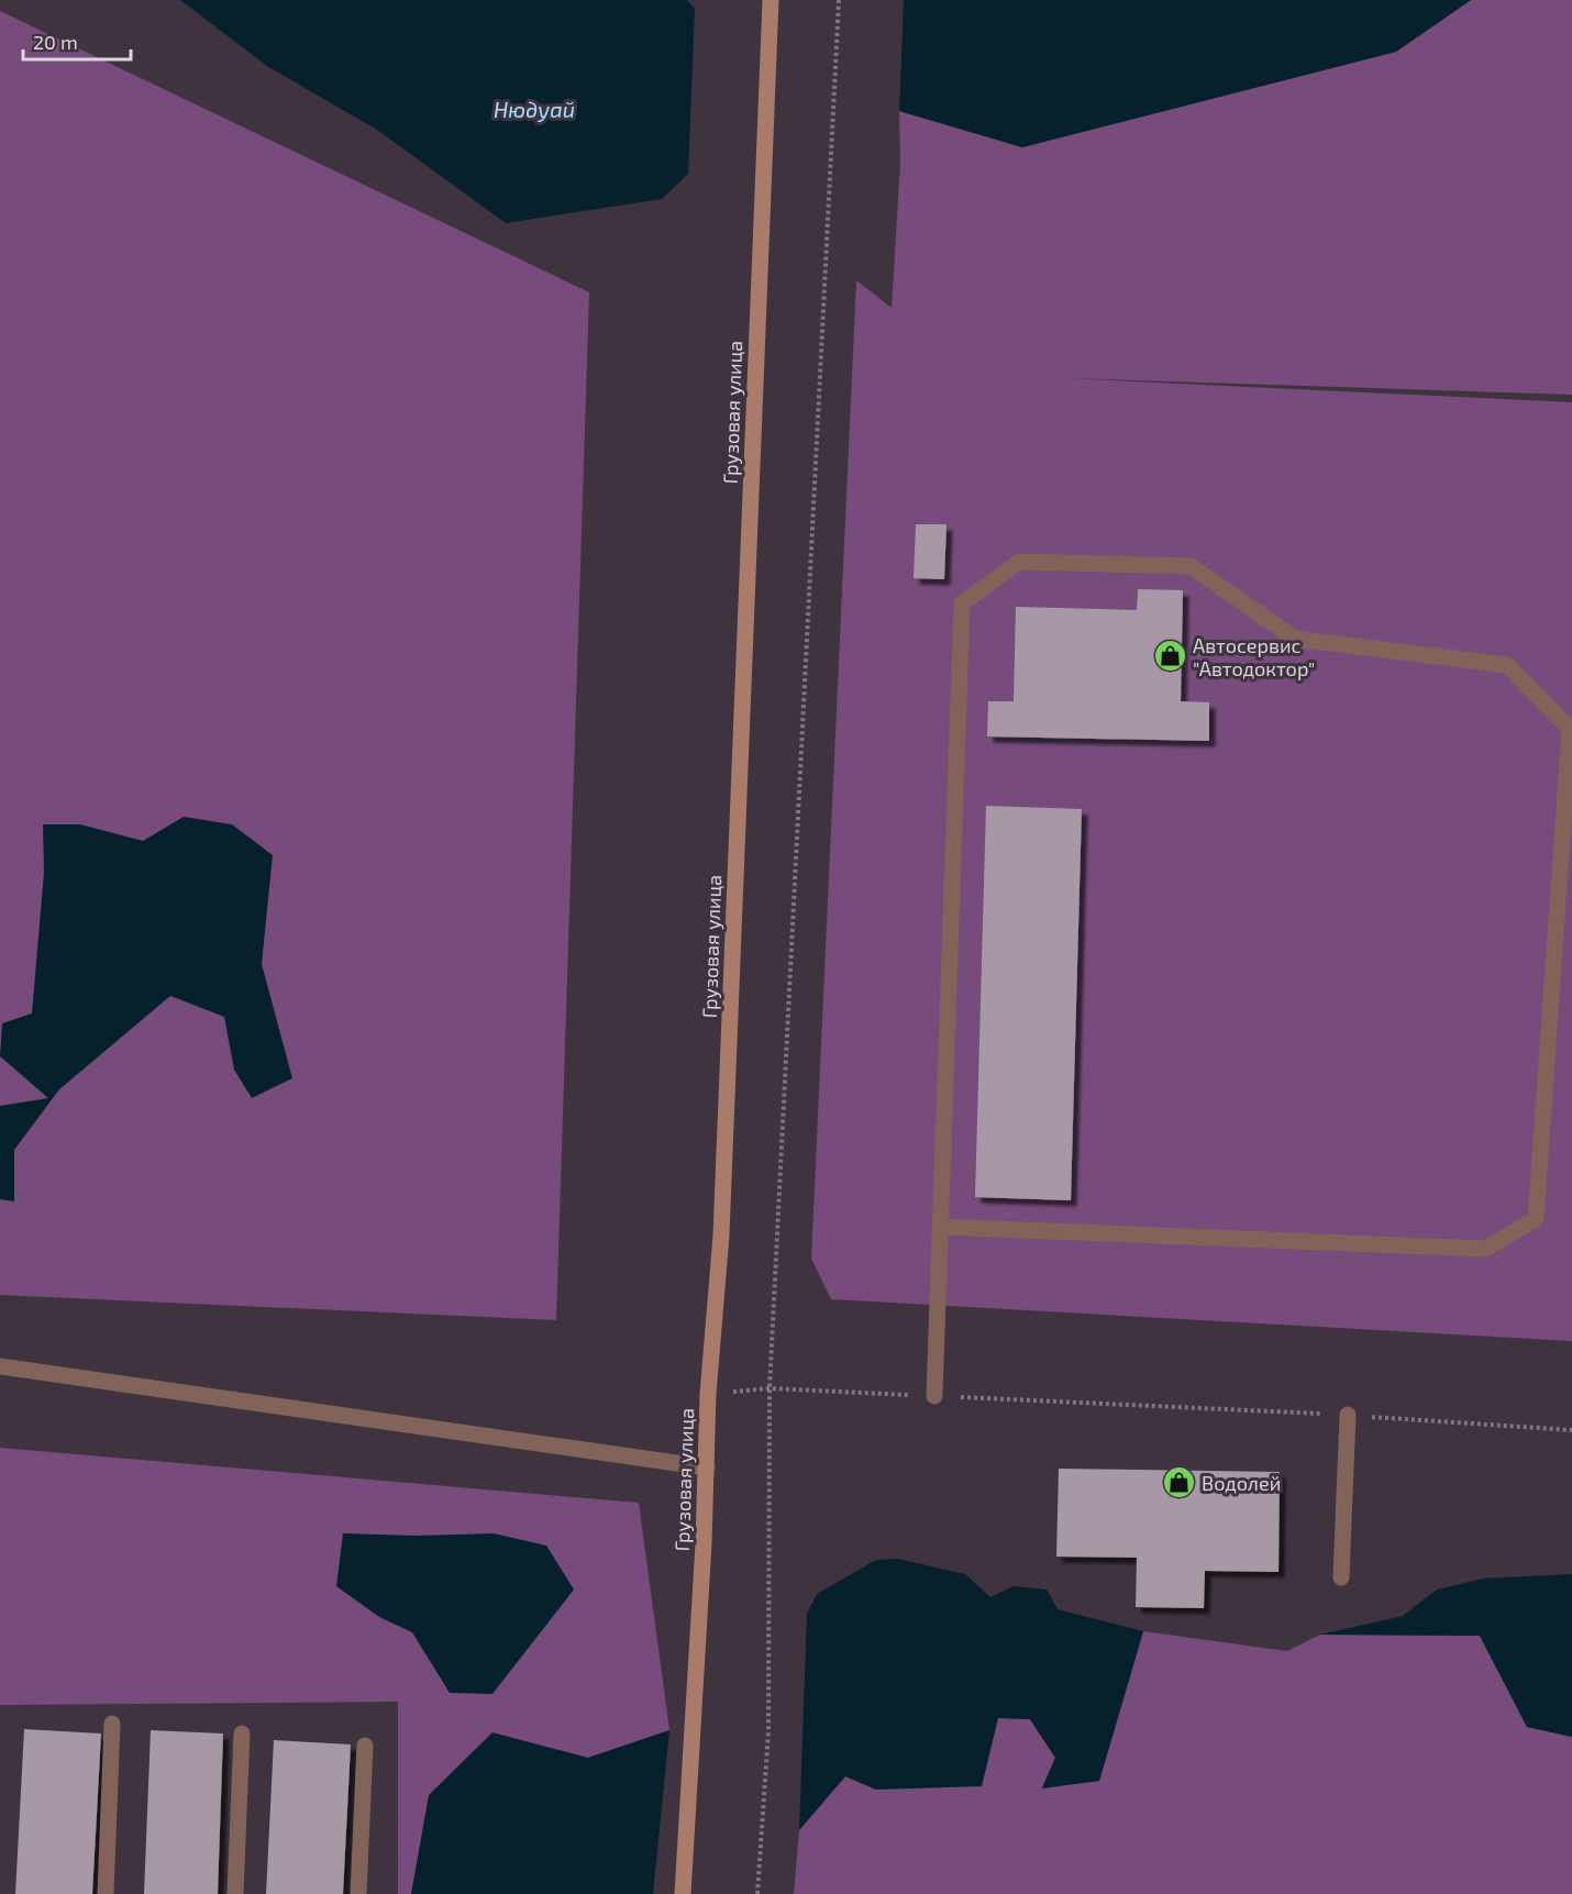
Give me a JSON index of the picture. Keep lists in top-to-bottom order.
{
  "streets": {
    "main road": ["Грузовая улица"]
  },
  "water": ["Нюдуай"],
  "places": {
    "shop": ["Автосервис \"Автодоктор\"", "Водолей"]
  },
  "scale_bar": "20 m"
}
